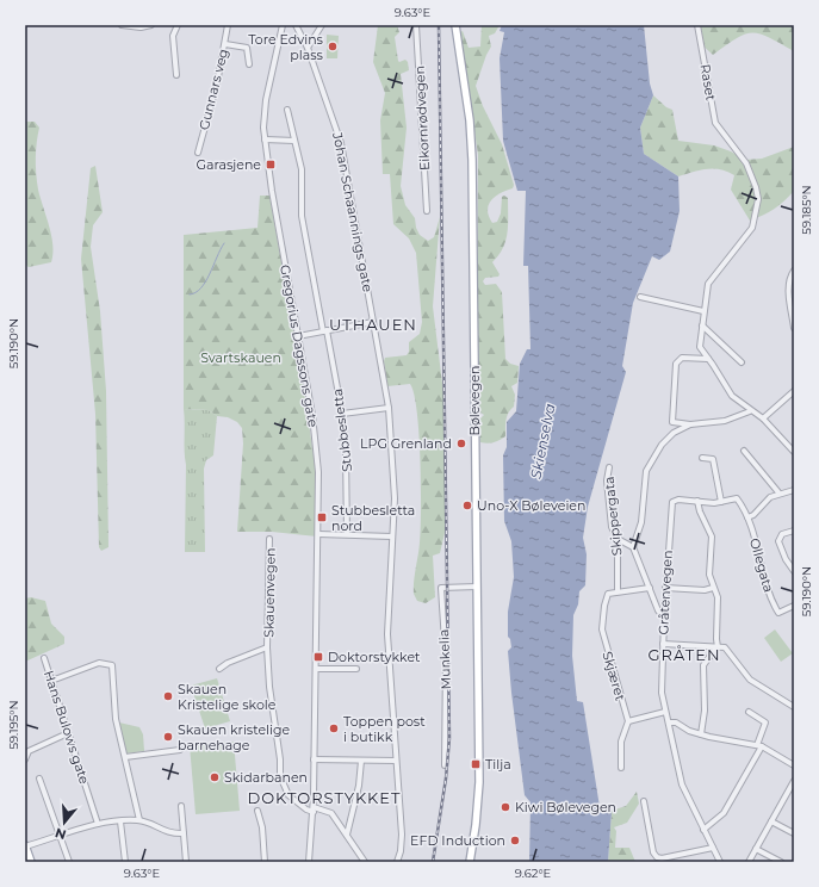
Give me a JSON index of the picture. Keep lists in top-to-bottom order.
{
  "streets": {
    "main road": ["Bølevegen"],
    "street": [
      "Raset",
      "Gunnars veg",
      "Eikornrødvegen",
      "Johan Schaannings gate",
      "Gregorius Dagssons gate",
      "Stubbesletta",
      "Skippergata",
      "Ollegata",
      "Skauenvegen",
      "Gråtenvegen",
      "Munkelia",
      "Skjæret",
      "Hans Bulows gate"
    ]
  },
  "crossings": [
    ["Gregorius Dagssons gate", "Skauenvegen"],
    ["Bølevegen", "Munkelia"],
    ["Skippergata", "Skjæret"]
  ],
  "districts": ["UTHAUEN", "GRÅTEN", "DOKTORSTYKKET"],
  "water": ["Skienselva"],
  "parks": ["Svartskauen"],
  "places": {
    "other": [
      "Tore Edvins plass",
      "LPG Grenland",
      "Uno-X Bøleveien",
      "Skauen Kristelige skole",
      "Toppen post i butikk",
      "Skauen kristelige barnehage",
      "Skidarbanen",
      "Kiwi Bølevegen",
      "EFD Induction"
    ],
    "transit": [
      "Garasjene",
      "Stubbesletta nord",
      "Doktorstykket",
      "Tilja"
    ]
  },
  "north": "bottom",
  "coordinates": [
    "9.63°E",
    "59.185°N",
    "59.190°N",
    "59.195°N",
    "9.62°E"
  ]
}
